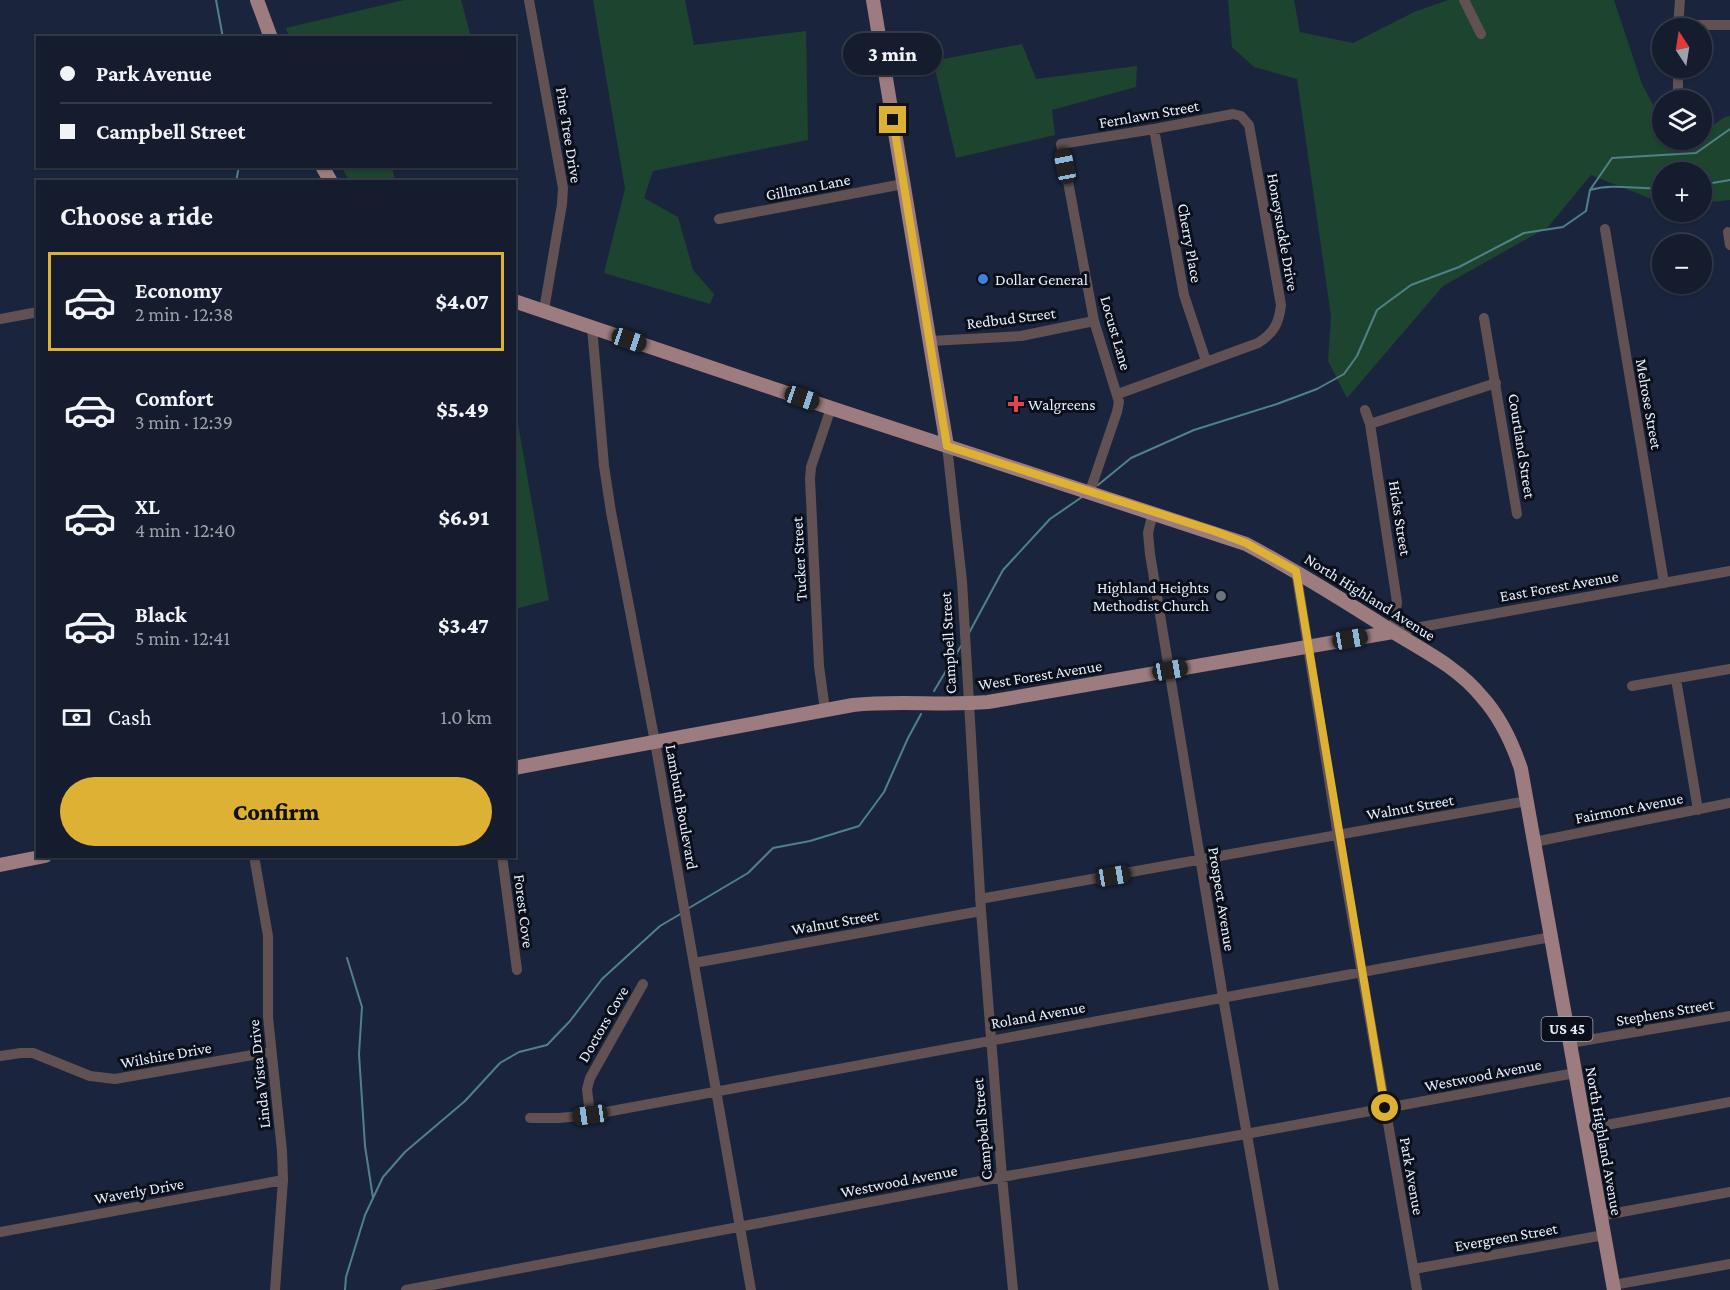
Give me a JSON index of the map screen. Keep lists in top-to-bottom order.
{
  "streets": {
    "main road": [
      "North Highland Avenue",
      "Campbell Street",
      "West Forest Avenue",
      "US 45"
    ],
    "street": [
      "Fernlawn Street",
      "Pine Tree Drive",
      "Gillman Lane",
      "Honeysuckle Drive",
      "Cherry Place",
      "Redbud Street",
      "Locust Lane",
      "Melrose Street",
      "Courtland Street",
      "Hicks Street",
      "Tucker Street",
      "East Forest Avenue",
      "Lambuth Boulevard",
      "Walnut Street",
      "Fairmont Avenue",
      "Prospect Avenue",
      "Forest Cove",
      "Stephens Street",
      "Roland Avenue",
      "Doctors Cove",
      "Wilshire Drive",
      "Linda Vista Drive",
      "Westwood Avenue",
      "Park Avenue",
      "Waverly Drive",
      "Evergreen Street"
    ]
  },
  "crossings": [
    ["Fernlawn Street", "Honeysuckle Drive"],
    ["Fernlawn Street", "Cherry Place"],
    ["Fernlawn Street", "Locust Lane"],
    ["Pine Tree Drive", "North Highland Avenue"],
    ["Gillman Lane", "Campbell Street"],
    ["Honeysuckle Drive", "Cherry Place"],
    ["Honeysuckle Drive", "Locust Lane"],
    ["Redbud Street", "Locust Lane"],
    ["Redbud Street", "Campbell Street"],
    ["Locust Lane", "North Highland Avenue"],
    ["Melrose Street", "East Forest Avenue"],
    ["Courtland Street", "Hicks Street"],
    ["Hicks Street", "East Forest Avenue"],
    ["Hicks Street", "North Highland Avenue"],
    ["Hicks Street", "West Forest Avenue"],
    ["Tucker Street", "North Highland Avenue"],
    ["Tucker Street", "West Forest Avenue"],
    ["East Forest Avenue", "North Highland Avenue"],
    ["East Forest Avenue", "West Forest Avenue"],
    ["North Highland Avenue", "Campbell Street"],
    ["North Highland Avenue", "West Forest Avenue"],
    ["North Highland Avenue", "Lambuth Boulevard"],
    ["North Highland Avenue", "Walnut Street"],
    ["North Highland Avenue", "Fairmont Avenue"],
    ["North Highland Avenue", "Prospect Avenue"],
    ["North Highland Avenue", "Stephens Street"],
    ["North Highland Avenue", "Roland Avenue"],
    ["North Highland Avenue", "Westwood Avenue"],
    ["North Highland Avenue", "Park Avenue"],
    ["North Highland Avenue", "Evergreen Street"],
    ["Campbell Street", "West Forest Avenue"],
    ["Campbell Street", "Walnut Street"],
    ["Campbell Street", "Roland Avenue"],
    ["Campbell Street", "Westwood Avenue"],
    ["West Forest Avenue", "Lambuth Boulevard"],
    ["West Forest Avenue", "Prospect Avenue"],
    ["West Forest Avenue", "Park Avenue"],
    ["Lambuth Boulevard", "Walnut Street"],
    ["Lambuth Boulevard", "Roland Avenue"],
    ["Lambuth Boulevard", "Westwood Avenue"],
    ["Walnut Street", "Prospect Avenue"],
    ["Walnut Street", "Park Avenue"],
    ["Prospect Avenue", "Roland Avenue"],
    ["Prospect Avenue", "Westwood Avenue"],
    ["Roland Avenue", "Doctors Cove"],
    ["Roland Avenue", "Park Avenue"],
    ["Wilshire Drive", "Linda Vista Drive"],
    ["Linda Vista Drive", "Waverly Drive"],
    ["Westwood Avenue", "Park Avenue"],
    ["Park Avenue", "Evergreen Street"]
  ],
  "places": {
    "other": ["Dollar General", "Highland Heights Methodist Church"],
    "health": ["Walgreens"]
  },
  "north": "top",
  "page": {
    "map_buttons": ["+", "−"],
    "bubble": "3 min",
    "banner": ["Park Avenue", "Campbell Street"],
    "heading": "Choose a ride",
    "list": [
      {
        "name": "Economy",
        "note": "2 min · 12:38",
        "value": "$4.07"
      },
      {
        "name": "Comfort",
        "note": "3 min · 12:39",
        "value": "$5.49"
      },
      {
        "name": "XL",
        "note": "4 min · 12:40",
        "value": "$6.91"
      },
      {
        "name": "Black",
        "note": "5 min · 12:41",
        "value": "$3.47"
      }
    ],
    "pay": ["Cash", "1.0 km"],
    "buttons": "Confirm"
  }
}
